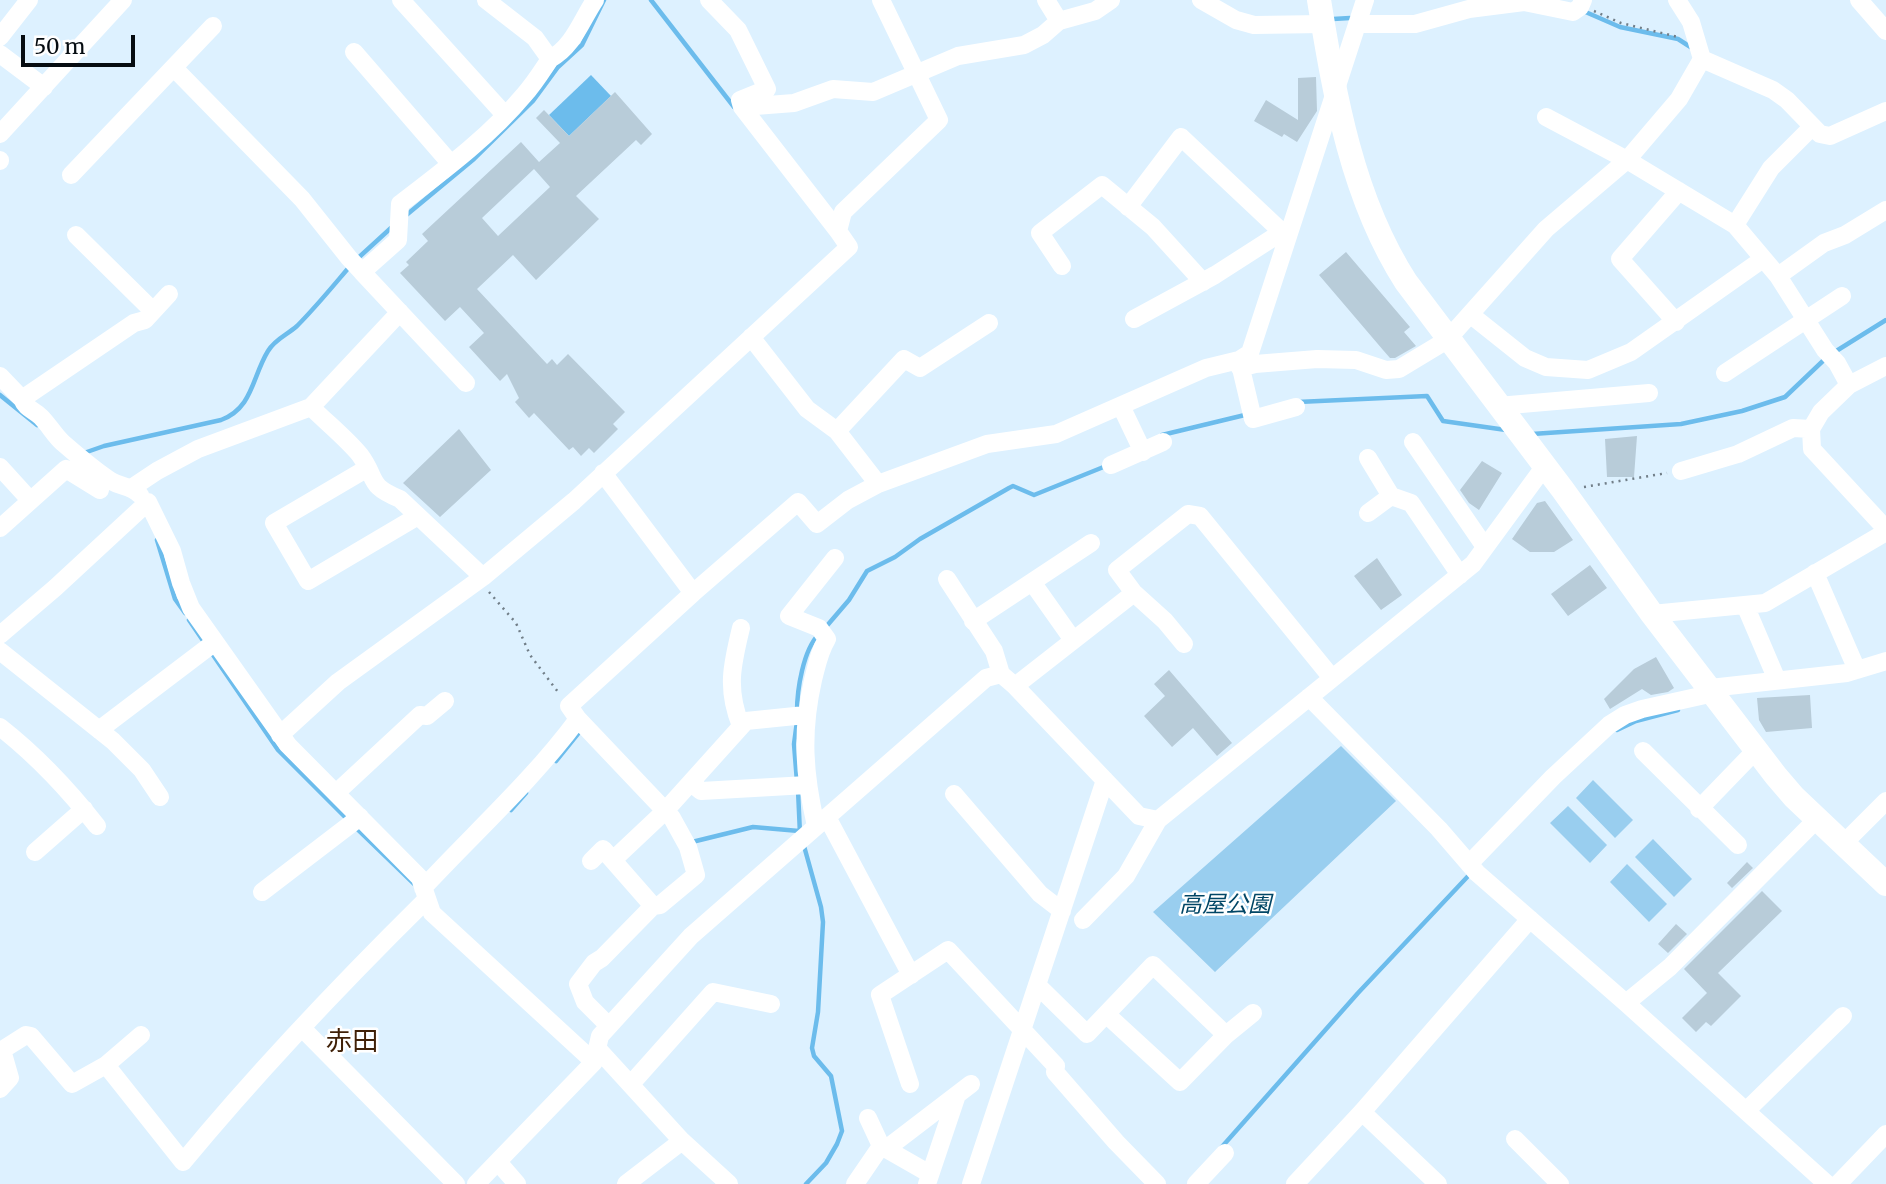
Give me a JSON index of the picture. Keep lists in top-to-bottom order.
{
  "districts": ["赤田"],
  "parks": ["高屋公園"],
  "scale_bar": "50 m"
}
